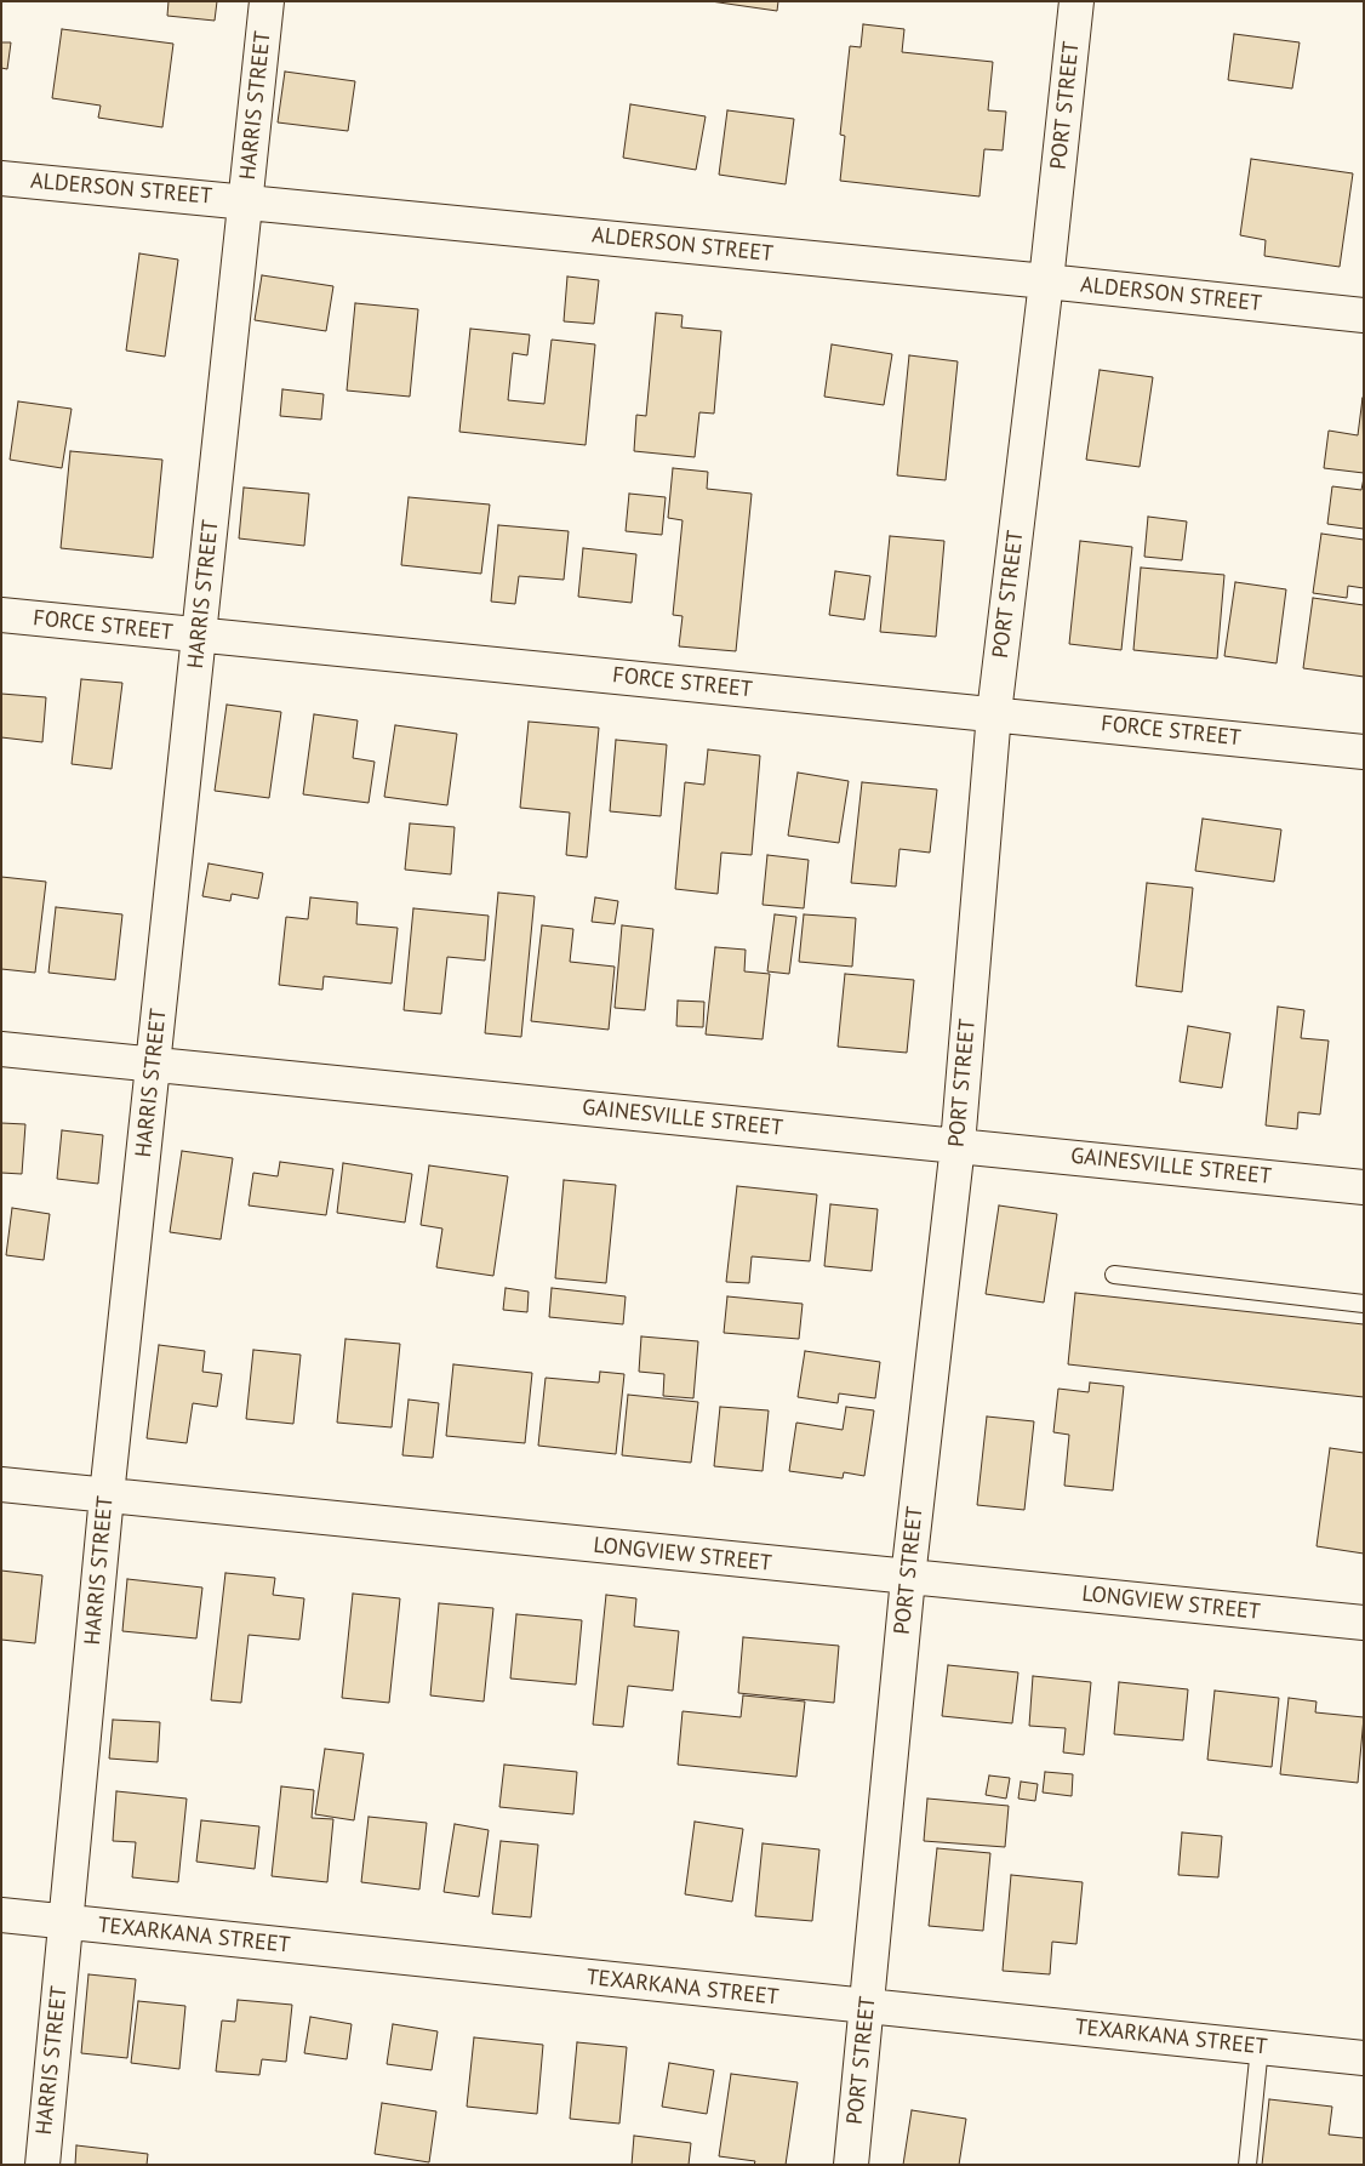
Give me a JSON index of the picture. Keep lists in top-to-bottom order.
{
  "streets": {
    "street": [
      "HARRIS STREET",
      "PORT STREET",
      "ALDERSON STREET",
      "FORCE STREET",
      "GAINESVILLE STREET",
      "LONGVIEW STREET",
      "TEXARKANA STREET"
    ]
  },
  "crossings": [
    ["HARRIS STREET", "ALDERSON STREET"],
    ["HARRIS STREET", "FORCE STREET"],
    ["HARRIS STREET", "GAINESVILLE STREET"],
    ["HARRIS STREET", "LONGVIEW STREET"],
    ["HARRIS STREET", "TEXARKANA STREET"],
    ["PORT STREET", "ALDERSON STREET"],
    ["PORT STREET", "FORCE STREET"],
    ["PORT STREET", "GAINESVILLE STREET"],
    ["PORT STREET", "LONGVIEW STREET"],
    ["PORT STREET", "TEXARKANA STREET"]
  ]
}
